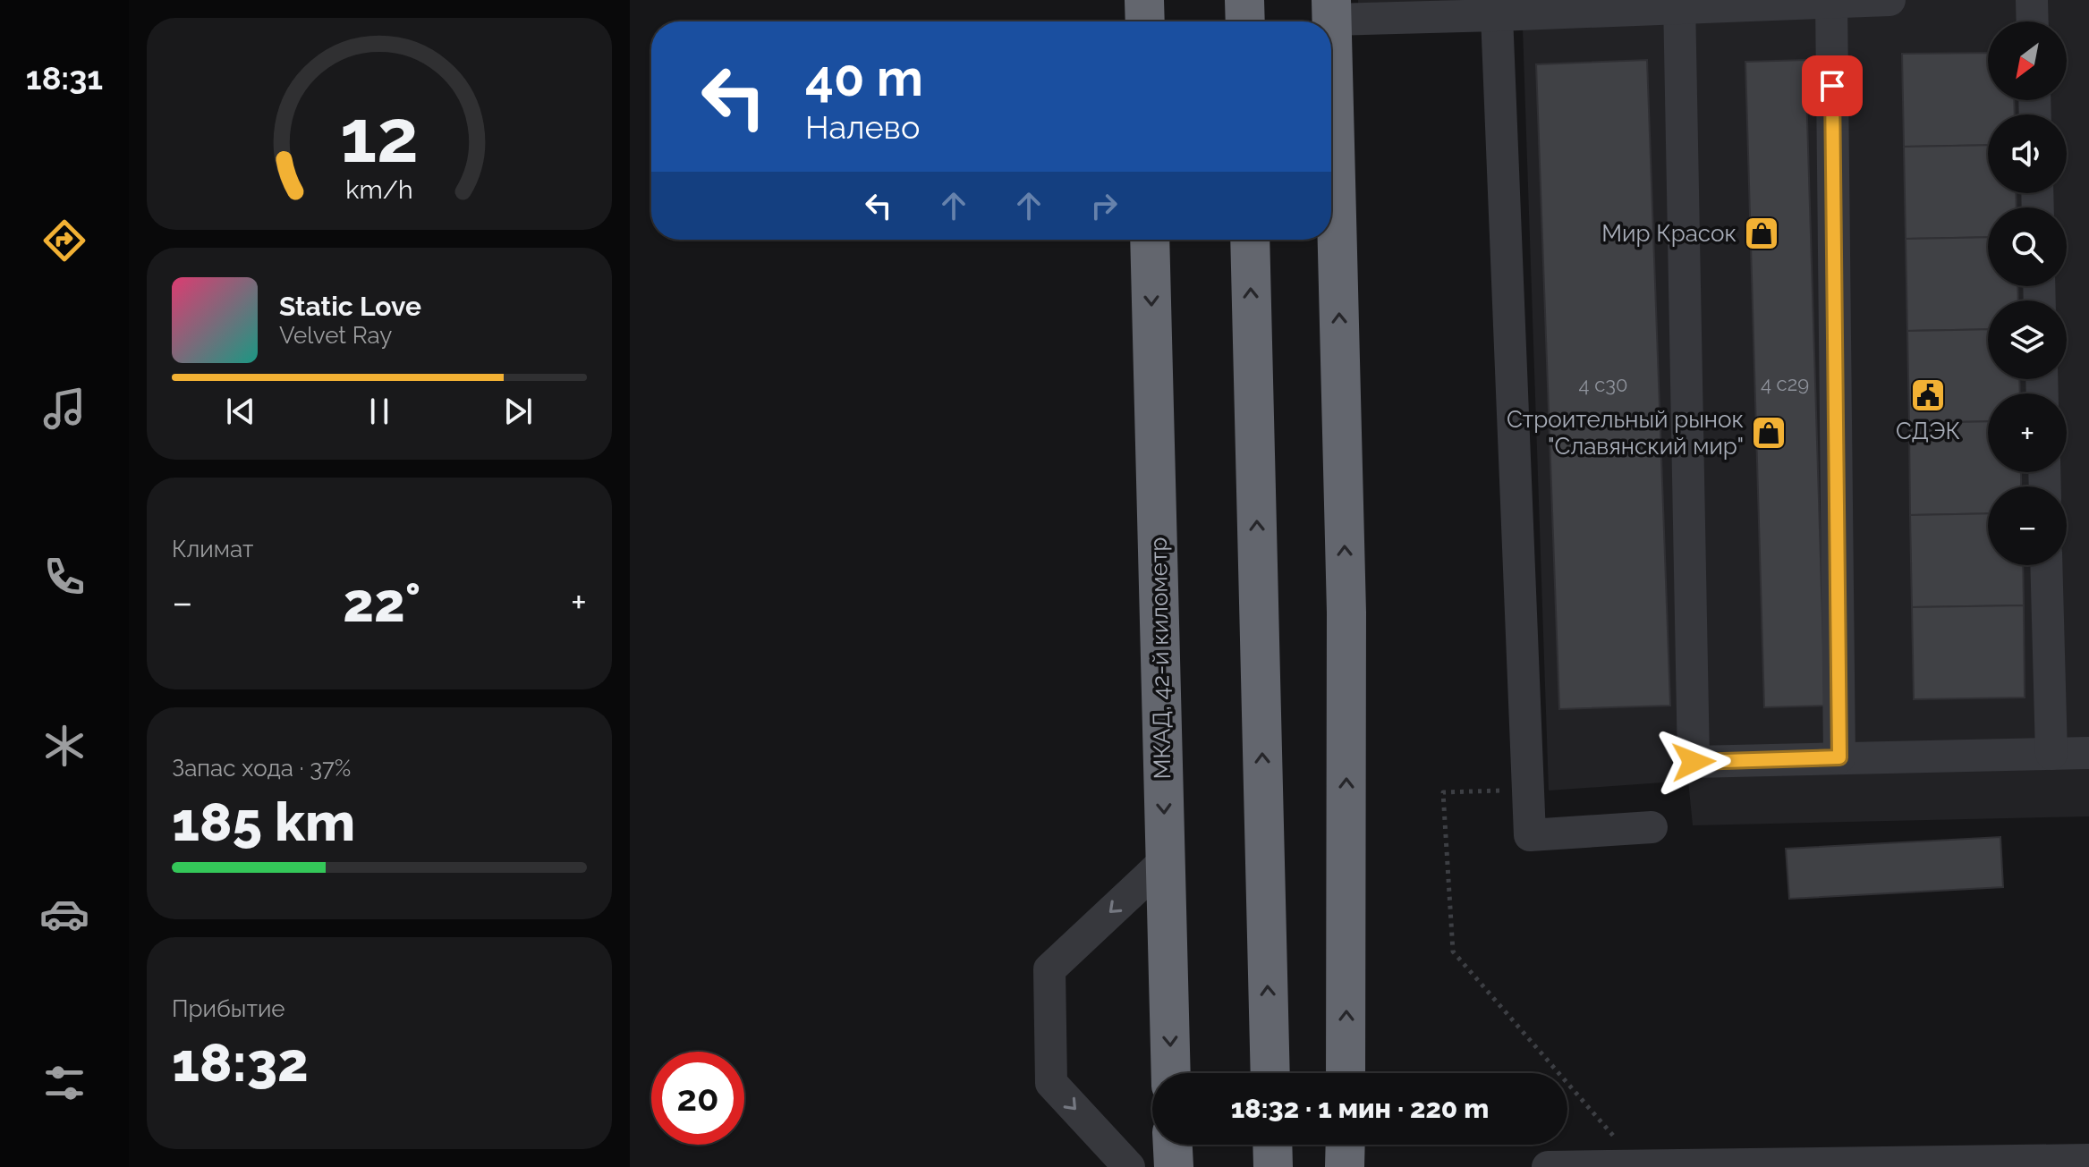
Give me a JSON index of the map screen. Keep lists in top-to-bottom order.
{
  "streets": {
    "highway": ["МКАД, 42-й километр"]
  },
  "places": {
    "shop": ["Мир Красок", "Строительный рынок \"Славянский мир\""],
    "public building": ["СДЭК"]
  },
  "house_numbers": ["4 с29", "4 с30"],
  "north": "bottom left",
  "page": {
    "tabs": "18:31",
    "map_buttons": ["+", "−"],
    "turn": ["40 m", "Налево"],
    "song": ["Static Love", "Velvet Ray"],
    "tile": [
      "Климат",
      ["Запас хода · 37%", "185 km"],
      ["Прибытие", "18:32"]
    ],
    "heat": ["−", "22°", "+"],
    "limit": "20",
    "trip": "18:32 · 1 мин · 220 m",
    "gauge": ["12", "km/h"]
  }
}
